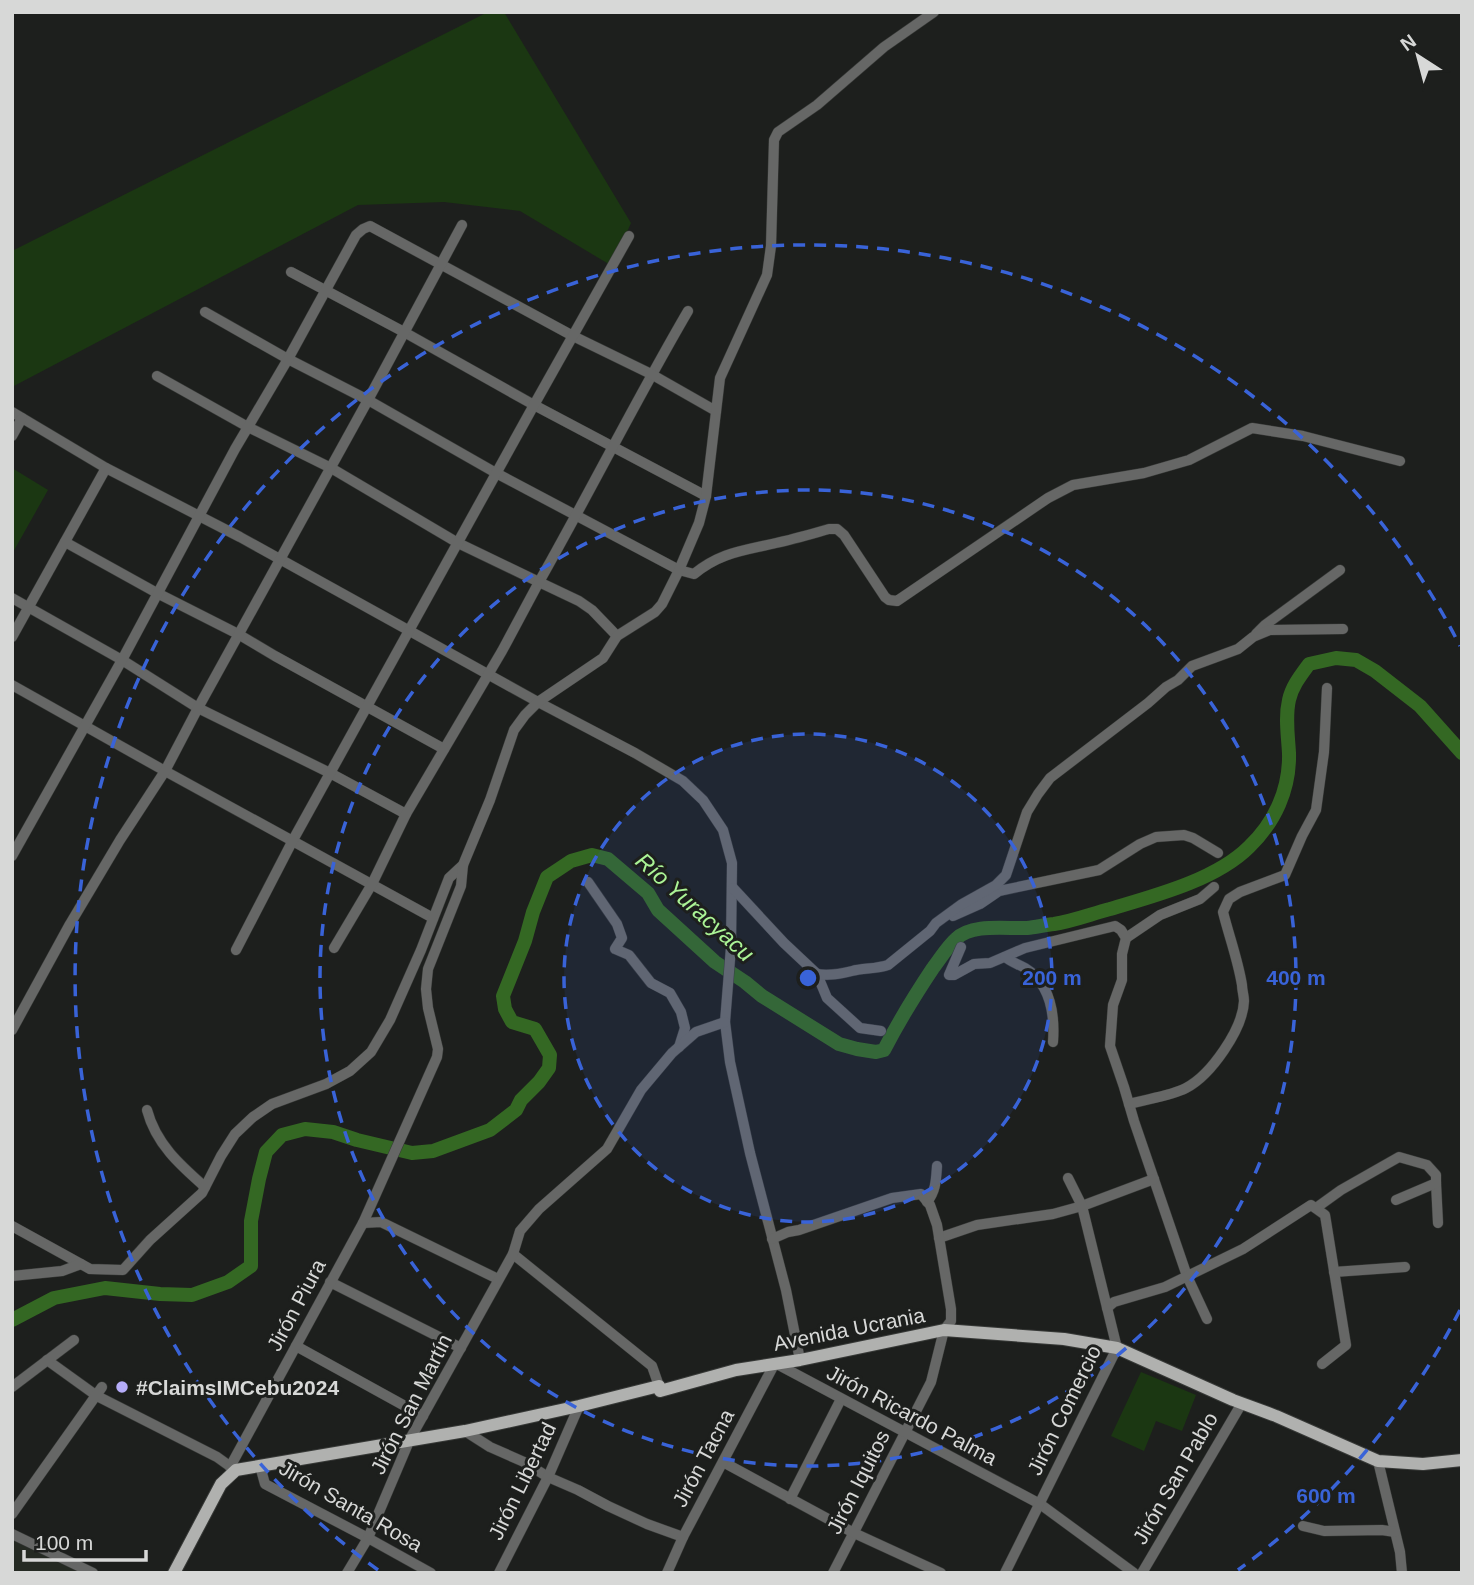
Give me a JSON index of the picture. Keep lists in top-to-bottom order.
{
  "streets": {
    "main road": ["Jirón Piura", "Avenida Ucrania"],
    "street": [
      "Jirón San Martín",
      "Jirón Comercio",
      "Jirón Ricardo Palma",
      "Jirón Tacna",
      "Jirón San Pablo",
      "Jirón Libertad",
      "Jirón Iquitos",
      "Jirón Santa Rosa"
    ]
  },
  "crossings": [
    ["Jirón Piura", "Avenida Ucrania"],
    ["Avenida Ucrania", "Jirón San Martín"],
    ["Avenida Ucrania", "Jirón Comercio"],
    ["Avenida Ucrania", "Jirón Ricardo Palma"],
    ["Avenida Ucrania", "Jirón Tacna"],
    ["Avenida Ucrania", "Jirón San Pablo"],
    ["Avenida Ucrania", "Jirón Libertad"],
    ["Avenida Ucrania", "Jirón Iquitos"],
    ["Avenida Ucrania", "Jirón Santa Rosa"],
    ["Jirón San Martín", "Jirón Santa Rosa"],
    ["Jirón Comercio", "Jirón Ricardo Palma"],
    ["Jirón Ricardo Palma", "Jirón Tacna"],
    ["Jirón Ricardo Palma", "Jirón Iquitos"]
  ],
  "water": ["Río Yuracyacu"],
  "places": ["#ClaimsIMCebu2024"],
  "scale_bar": "100 m",
  "north": "top left",
  "rings": ["200 m", "400 m", "600 m"]
}
